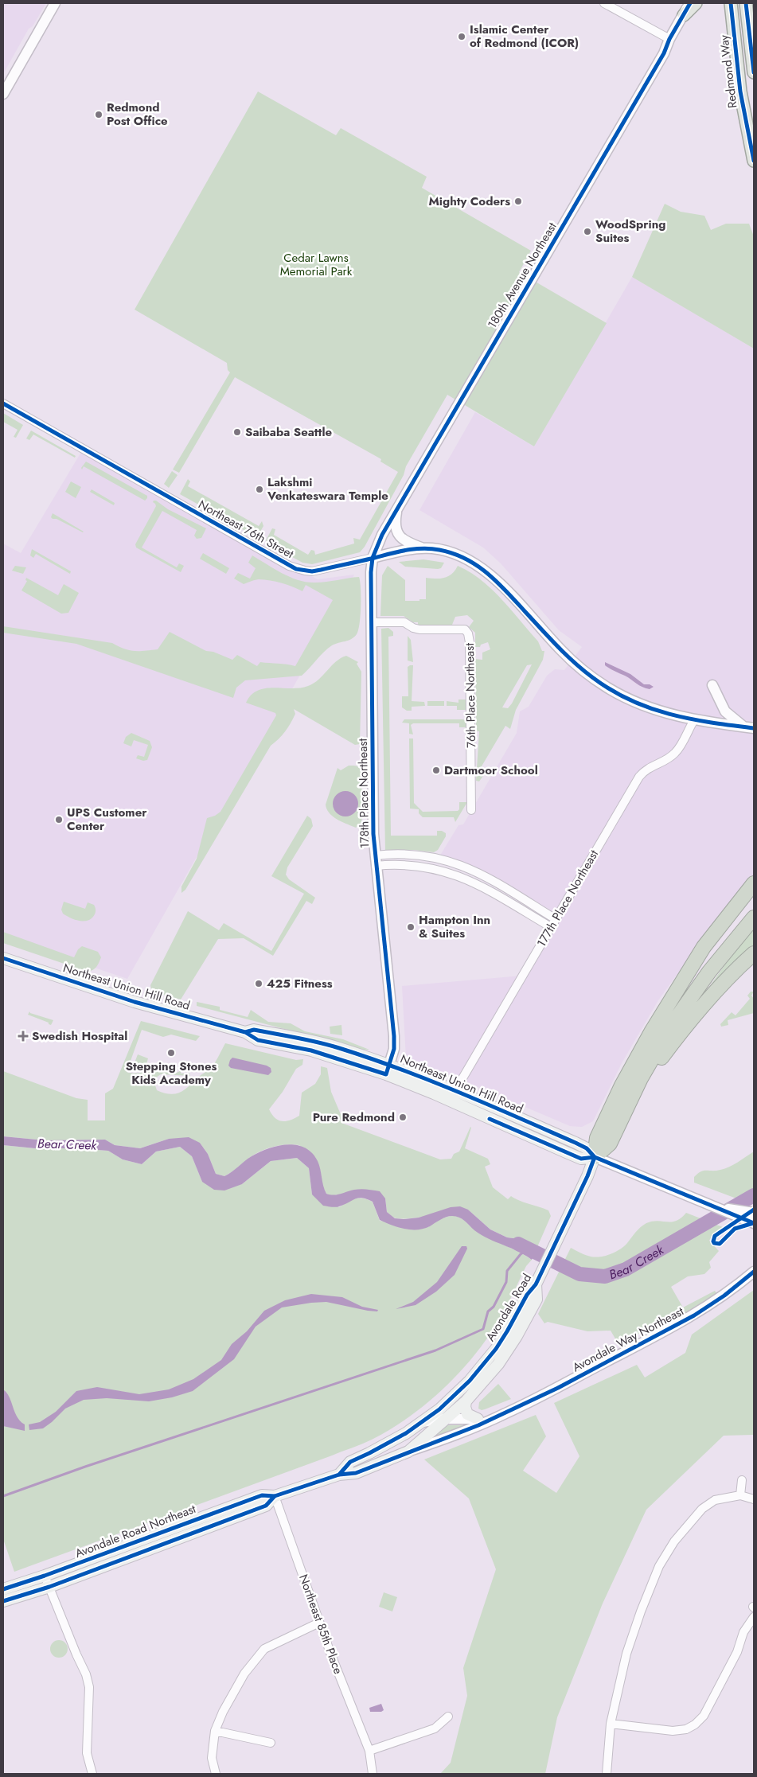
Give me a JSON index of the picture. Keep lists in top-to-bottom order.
{
  "streets": {
    "main road": [
      "Redmond Way",
      "Northeast Union Hill Road",
      "Avondale Road",
      "Avondale Road Northeast"
    ],
    "street": [
      "180th Avenue Northeast",
      "Northeast 76th Street",
      "76th Place Northeast",
      "178th Place Northeast",
      "177th Place Northeast",
      "Avondale Way Northeast",
      "Northeast 85th Place"
    ]
  },
  "crossings": [
    ["180th Avenue Northeast", "Northeast 76th Street"],
    ["180th Avenue Northeast", "178th Place Northeast"],
    ["Northeast 76th Street", "178th Place Northeast"],
    ["Northeast 76th Street", "177th Place Northeast"],
    ["76th Place Northeast", "178th Place Northeast"],
    ["178th Place Northeast", "Northeast Union Hill Road"],
    ["177th Place Northeast", "Northeast Union Hill Road"],
    ["Northeast Union Hill Road", "Avondale Road"],
    ["Avondale Road", "Avondale Way Northeast"],
    ["Avondale Road", "Avondale Road Northeast"],
    ["Avondale Way Northeast", "Avondale Road Northeast"],
    ["Avondale Road Northeast", "Northeast 85th Place"]
  ],
  "water": ["Bear Creek"],
  "parks": ["Cedar Lawns Memorial Park"],
  "places": {
    "other": [
      "Islamic Center of Redmond (ICOR)",
      "Redmond Post Office",
      "Mighty Coders",
      "WoodSpring Suites",
      "Saibaba Seattle",
      "Lakshmi Venkateswara Temple",
      "Dartmoor School",
      "UPS Customer Center",
      "Hampton Inn & Suites",
      "425 Fitness",
      "Stepping Stones Kids Academy",
      "Pure Redmond"
    ],
    "health": ["Swedish Hospital"]
  }
}
